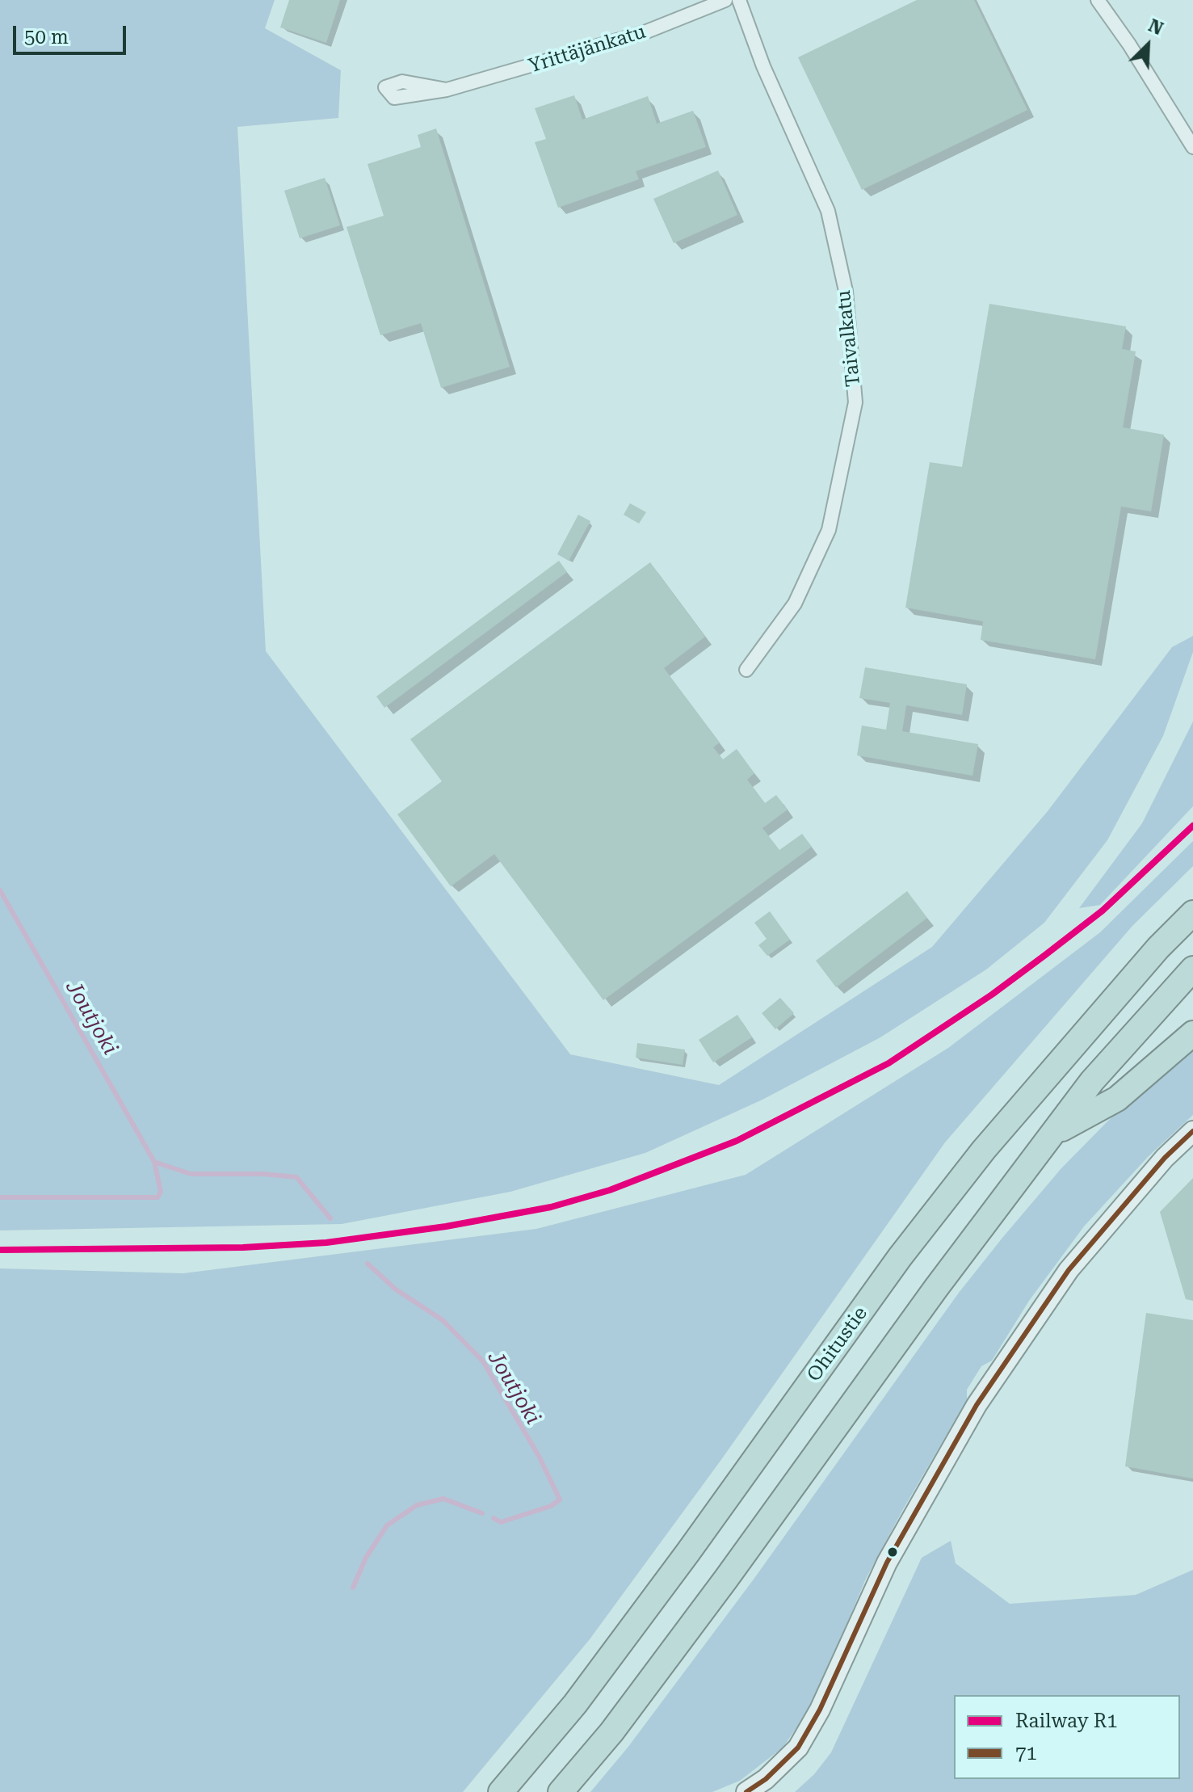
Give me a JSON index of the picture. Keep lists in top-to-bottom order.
{
  "streets": {
    "highway": ["Ohitustie"],
    "street": ["Yrittäjänkatu", "Taivalkatu"]
  },
  "water": ["Joutjoki"],
  "lines": ["rail line R1", "transit line 71"],
  "legend": ["Railway R1", "71"],
  "scale_bar": "50 m",
  "north": "top right"
}
